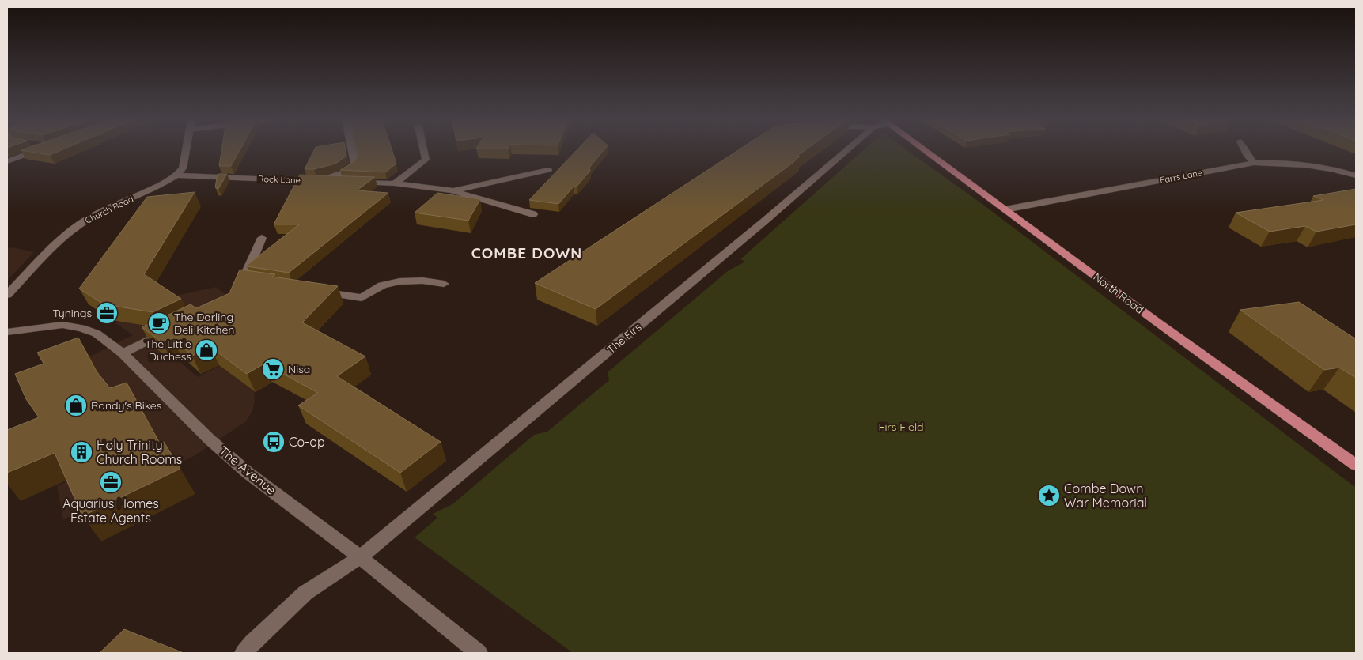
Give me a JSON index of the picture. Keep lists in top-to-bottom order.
{
  "streets": {
    "main road": ["North Road"],
    "street": [
      "Farrs Lane",
      "Rock Lane",
      "Church Road",
      "The Firs",
      "The Avenue"
    ]
  },
  "crossings": [
    ["Farrs Lane", "North Road"],
    ["Rock Lane", "Church Road"],
    ["The Firs", "The Avenue"]
  ],
  "districts": ["COMBE DOWN"],
  "parks": ["Firs Field"],
  "places": {
    "office": ["Tynings", "Aquarius Homes Estate Agents"],
    "cafe": ["The Darling Deli Kitchen"],
    "shop": ["The Little Duchess", "Randy's Bikes"],
    "supermarket": ["Nisa"],
    "bus stop": ["Co-op"],
    "building": ["Holy Trinity Church Rooms"],
    "place": ["Combe Down War Memorial"]
  }
}
